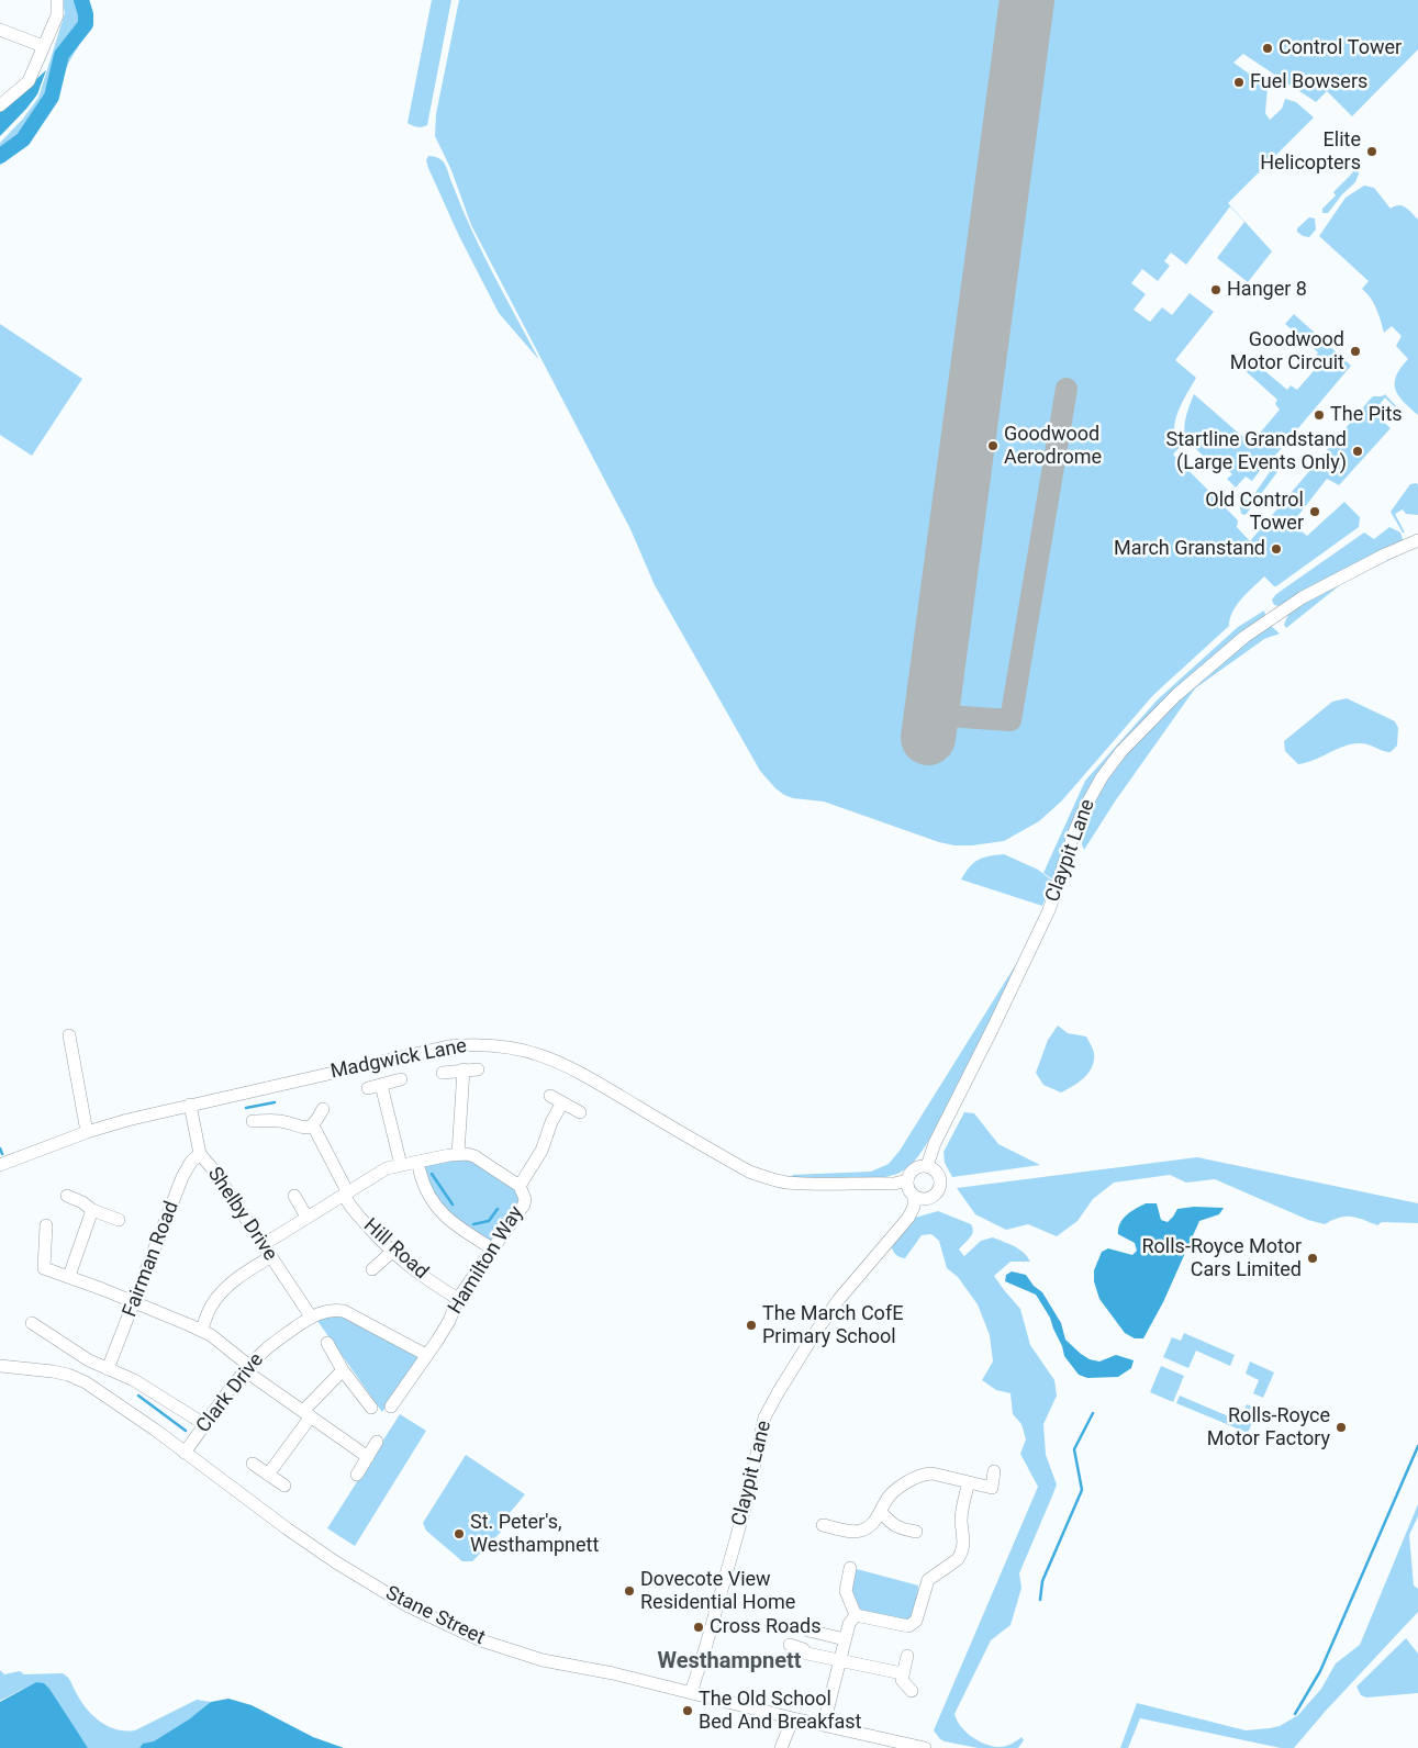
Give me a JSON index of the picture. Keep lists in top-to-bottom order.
{
  "streets": {
    "street": [
      "Claypit Lane",
      "Madgwick Lane",
      "Shelby Drive",
      "Hill Road",
      "Fairman Road",
      "Hamilton Way",
      "Clark Drive",
      "Stane Street"
    ]
  },
  "crossings": [
    ["Claypit Lane", "Madgwick Lane"],
    ["Claypit Lane", "Stane Street"],
    ["Madgwick Lane", "Shelby Drive"],
    ["Shelby Drive", "Fairman Road"],
    ["Shelby Drive", "Hamilton Way"],
    ["Shelby Drive", "Clark Drive"],
    ["Hill Road", "Hamilton Way"],
    ["Hamilton Way", "Clark Drive"],
    ["Clark Drive", "Stane Street"]
  ],
  "districts": ["Westhampnett"],
  "places": [
    "Control Tower",
    "Fuel Bowsers",
    "Elite Helicopters",
    "Hanger 8",
    "Goodwood Motor Circuit",
    "The Pits",
    "Goodwood Aerodrome",
    "Startline Grandstand (Large Events Only)",
    "Old Control Tower",
    "March Granstand",
    "Rolls-Royce Motor Cars Limited",
    "The March CofE Primary School",
    "Rolls-Royce Motor Factory",
    "St. Peter's, Westhampnett",
    "Dovecote View Residential Home",
    "Cross Roads",
    "The Old School Bed And Breakfast"
  ]
}
